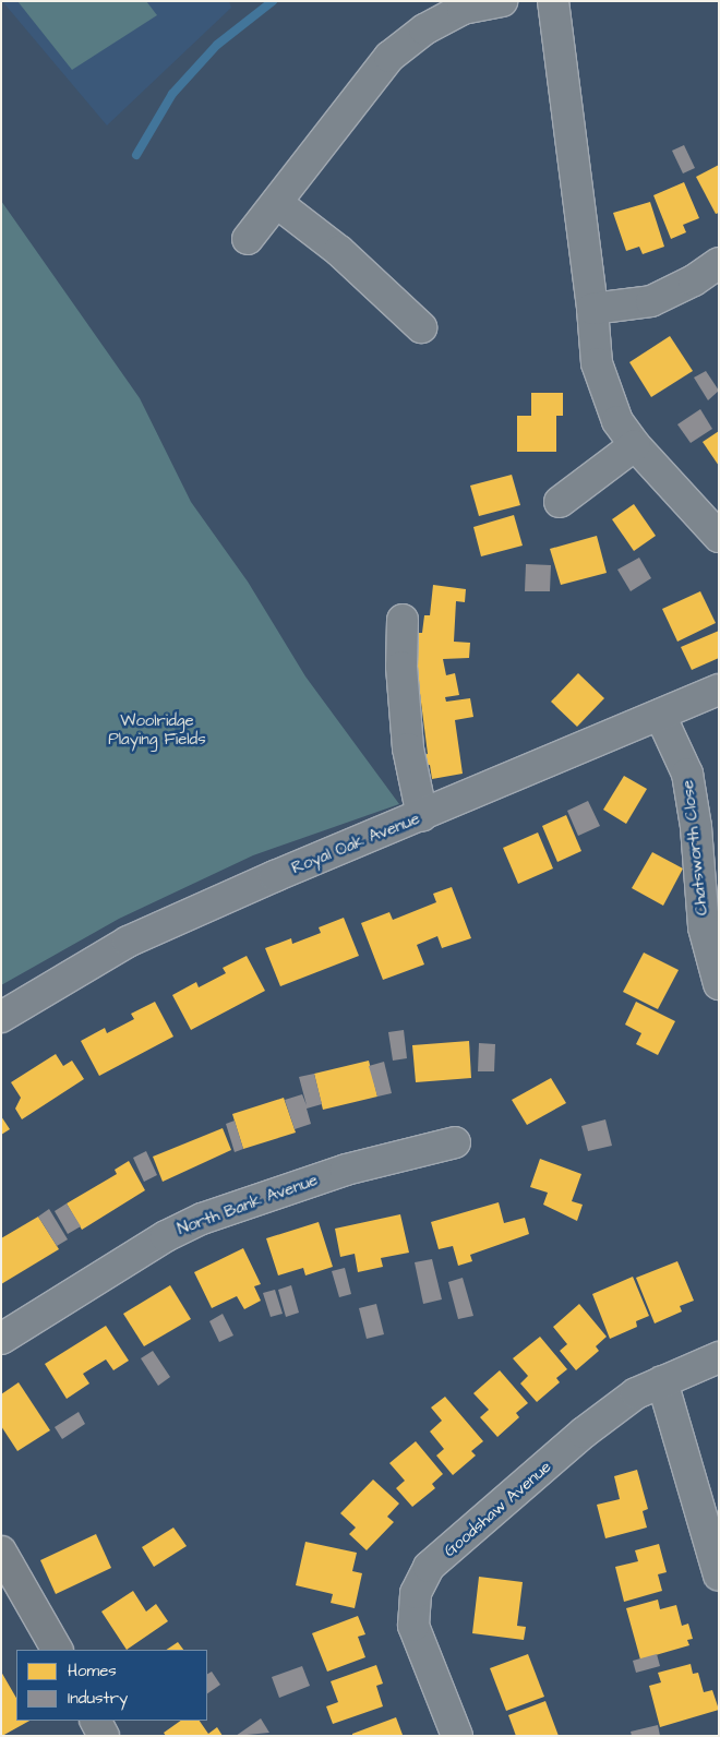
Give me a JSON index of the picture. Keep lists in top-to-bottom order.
{
  "streets": {
    "street": [
      "Royal Oak Avenue",
      "Chatsworth Close",
      "North Bank Avenue",
      "Goodshaw Avenue"
    ]
  },
  "crossings": [
    ["Royal Oak Avenue", "Chatsworth Close"]
  ],
  "parks": ["Woolridge Playing Fields"],
  "legend": ["Homes", "Industry"]
}
